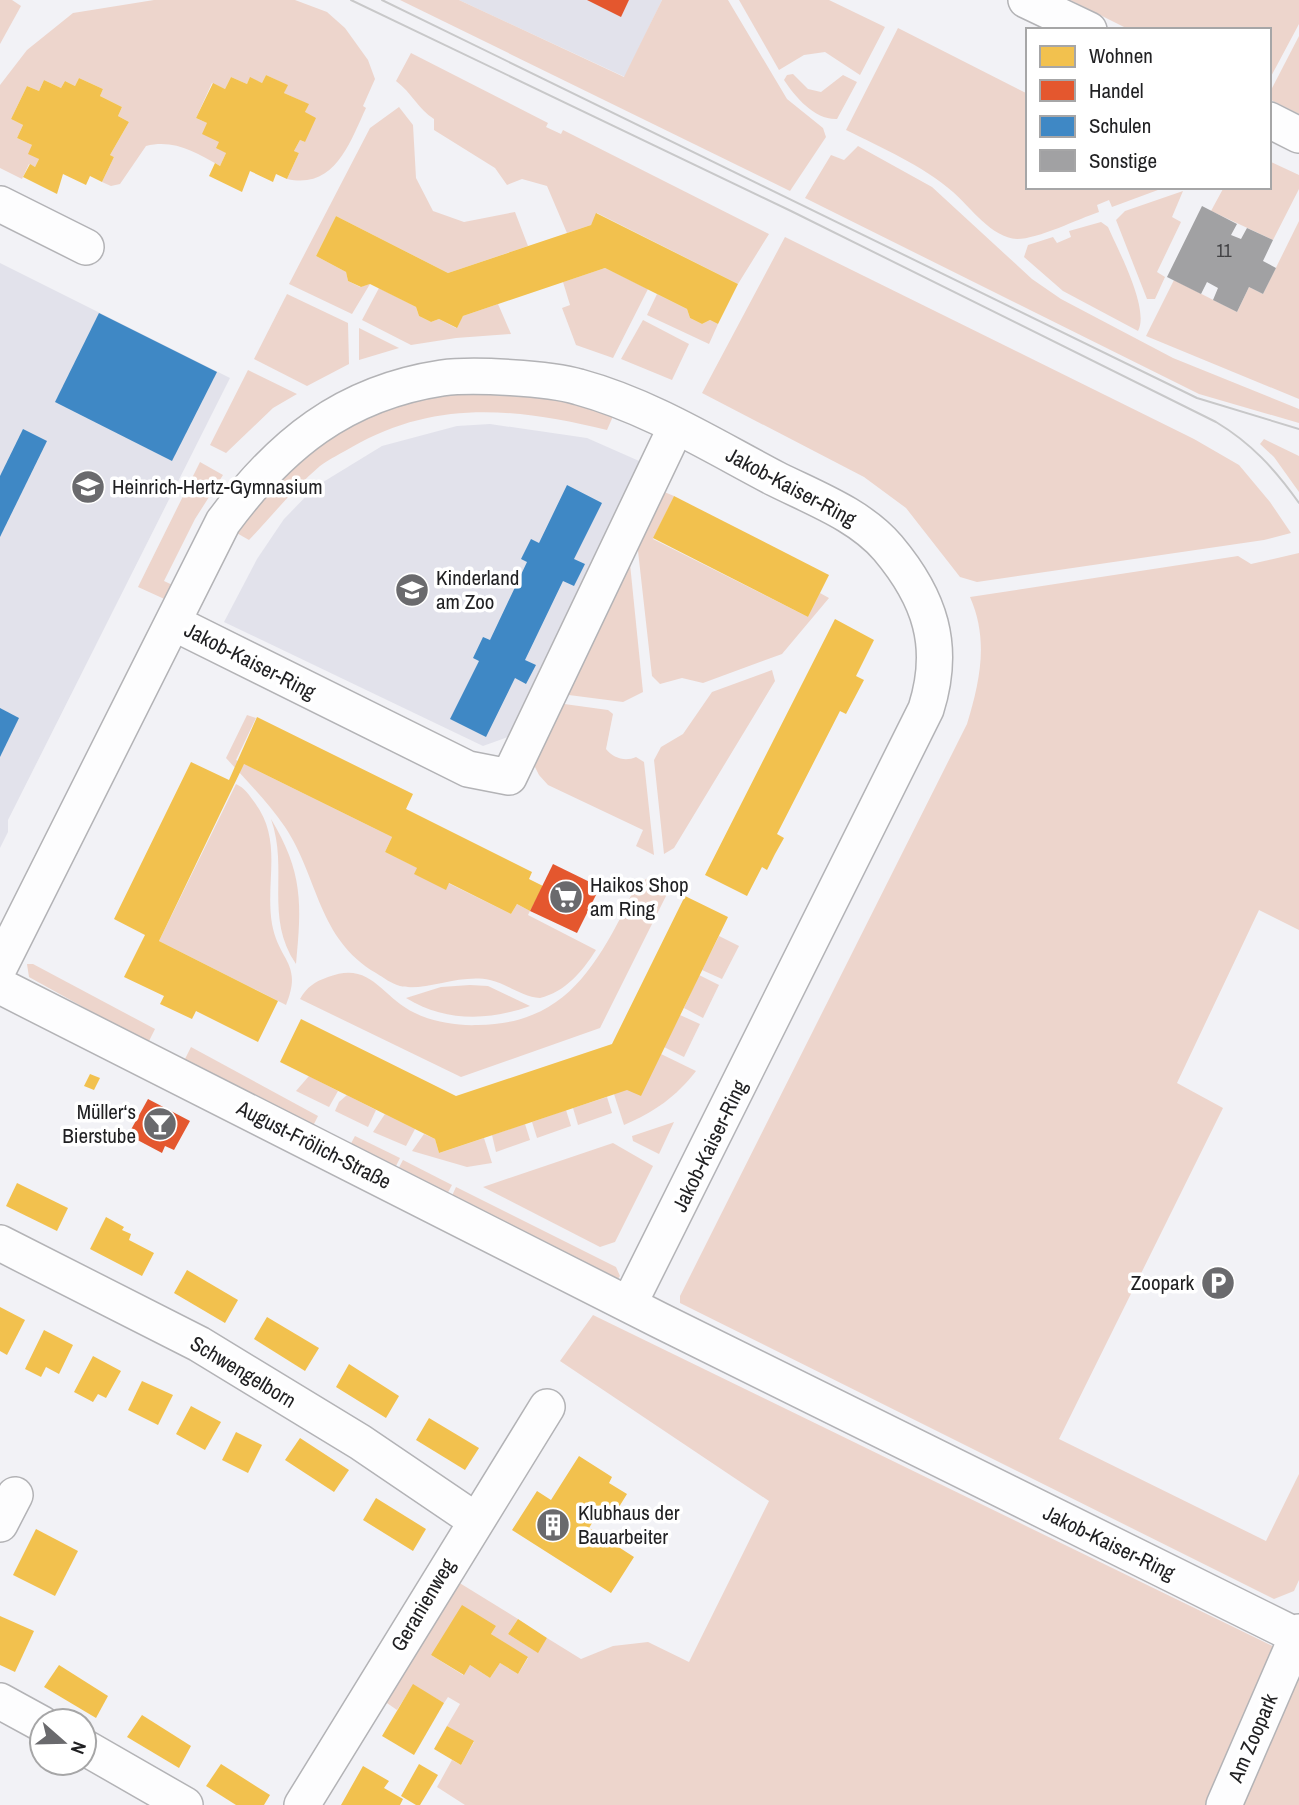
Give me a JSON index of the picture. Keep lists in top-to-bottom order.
{
  "streets": {
    "street": [
      "Jakob-Kaiser-Ring",
      "August-Frölich-Straße",
      "Schwengelborn",
      "Geranienweg",
      "Am Zoopark"
    ]
  },
  "crossings": [
    ["Jakob-Kaiser-Ring", "August-Frölich-Straße"],
    ["Jakob-Kaiser-Ring", "Am Zoopark"],
    ["Schwengelborn", "Geranienweg"]
  ],
  "places": {
    "school or university": ["Heinrich-Hertz-Gymnasium", "Kinderland am Zoo"],
    "supermarket": ["Haikos Shop am Ring"],
    "bar": ["Müller‘s Bierstube"],
    "parking": ["Zoopark"],
    "building": ["Klubhaus der Bauarbeiter"]
  },
  "house_numbers": ["11"],
  "legend": [
    "Wohnen",
    "Handel",
    "Schulen",
    "Sonstige"
  ],
  "north": "right"
}
